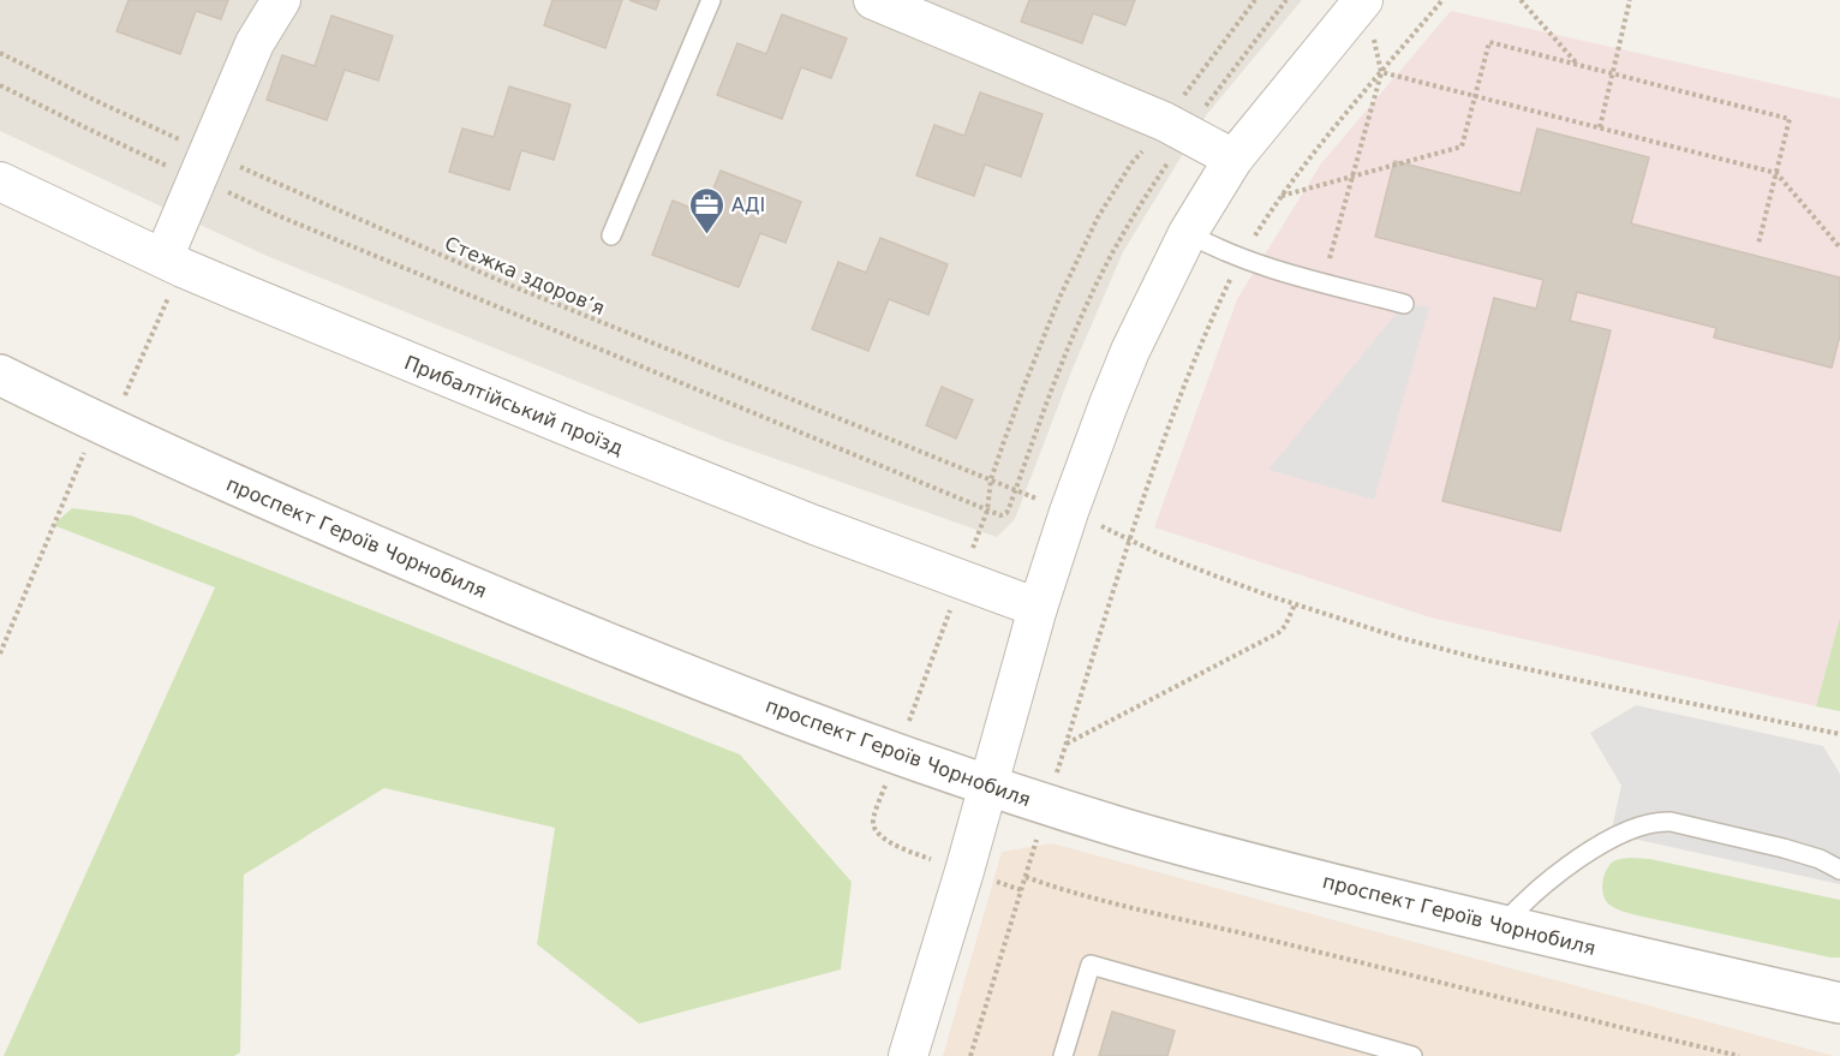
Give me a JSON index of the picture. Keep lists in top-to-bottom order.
{
  "streets": {
    "street": ["Прибалтійський проїзд", "проспект Героїв Чорнобиля"],
    "path": ["Стежка здоров’я"]
  },
  "places": {
    "office": ["АДІ"]
  }
}
